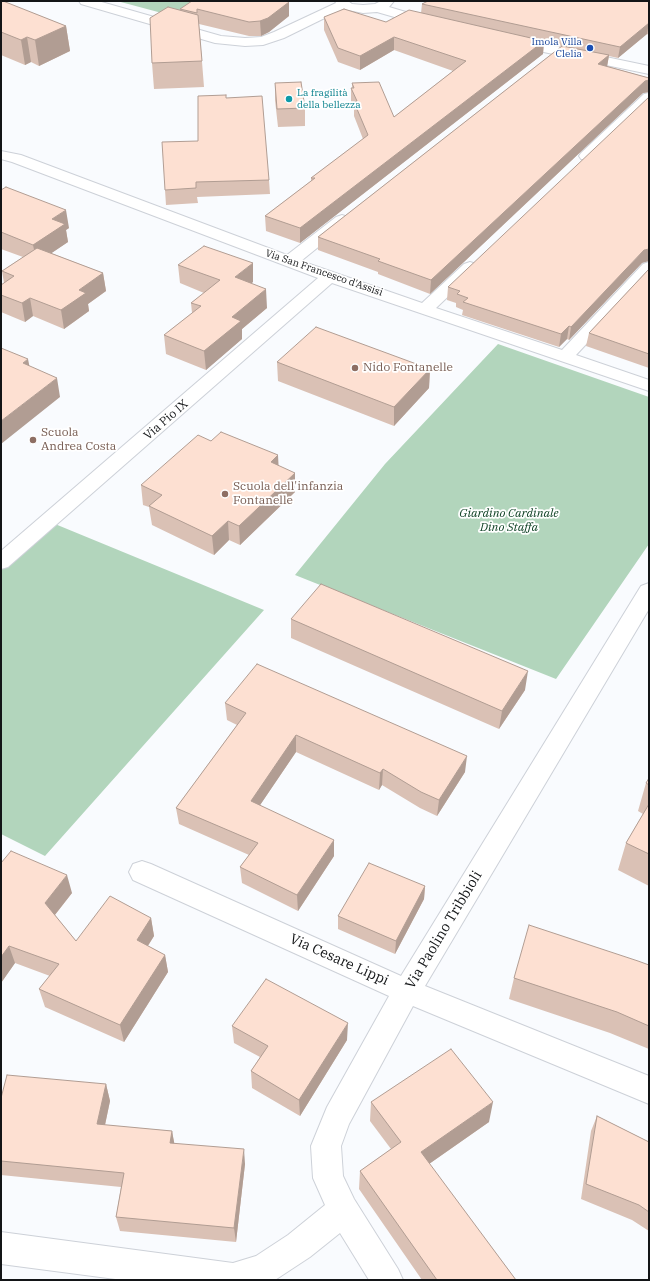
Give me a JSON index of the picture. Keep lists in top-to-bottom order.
{
  "streets": {
    "street": [
      "Via San Francesco d'Assisi",
      "Via Pio IX",
      "Via Paolino Tribbioli",
      "Via Cesare Lippi"
    ]
  },
  "crossings": [
    ["Via San Francesco d'Assisi", "Via Pio IX"],
    ["Via Paolino Tribbioli", "Via Cesare Lippi"]
  ],
  "parks": ["Giardino Cardinale Dino Staffa"],
  "places": [
    "Imola Villa Clelia",
    "La fragilità della bellezza",
    "Nido Fontanelle",
    "Scuola Andrea Costa",
    "Scuola dell'infanzia Fontanelle"
  ]
}
